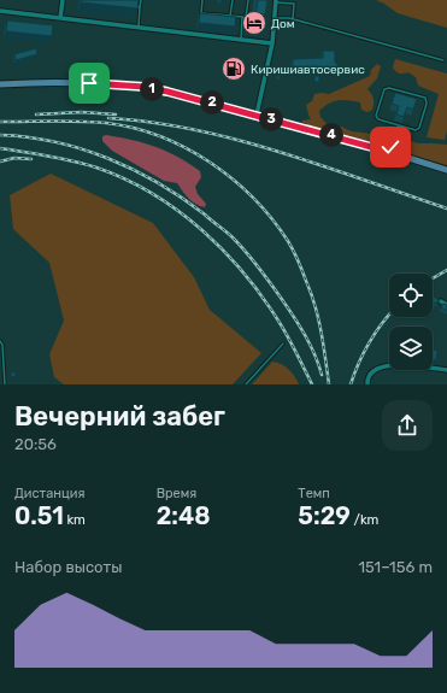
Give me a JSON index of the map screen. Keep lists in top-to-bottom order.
{
  "places": {
    "hotel": ["Дом"],
    "fuel station": ["Киришиавтосервис"]
  },
  "page": {
    "pins": [
      "1",
      "2",
      "3",
      "4"
    ],
    "heading": ["Вечерний забег", "20:56"],
    "stats": [
      ["Дистанция", "0.51 km"],
      ["Время", "2:48"],
      ["Темп", "5:29 /km"]
    ],
    "chart": ["Набор высоты", "151–156 m"]
  }
}
